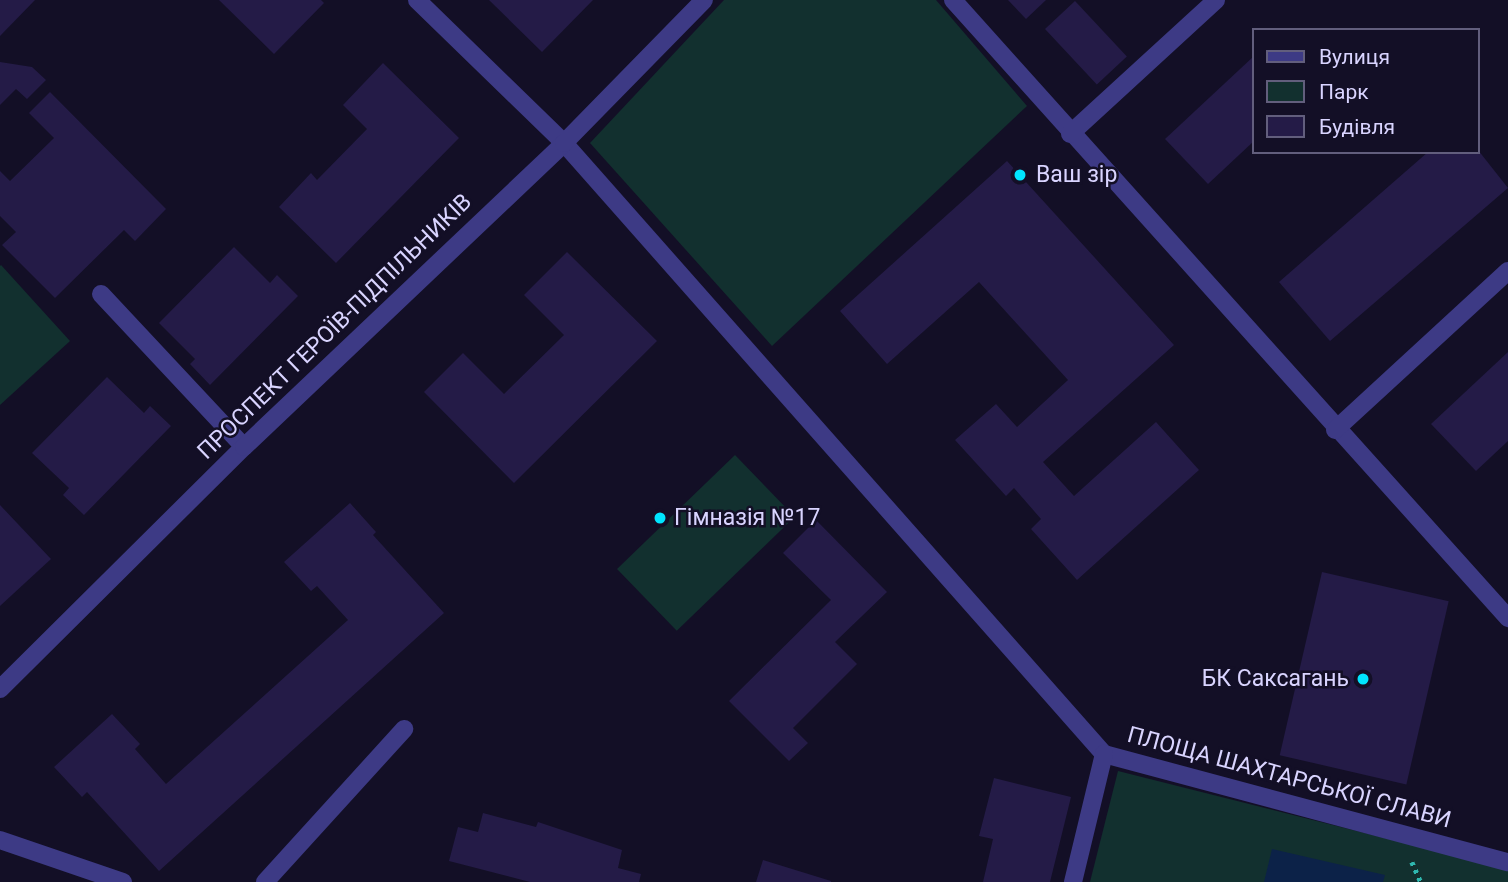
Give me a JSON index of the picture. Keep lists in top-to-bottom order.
{
  "streets": {
    "street": ["ПРОСПЕКТ ГЕРОЇВ-ПІДПІЛЬНИКІВ", "ПЛОЩА ШАХТАРСЬКОЇ СЛАВИ"]
  },
  "places": ["Ваш зір", "Гімназія №17", "БК Саксагань"],
  "legend": ["Вулиця", "Парк", "Будівля"]
}
